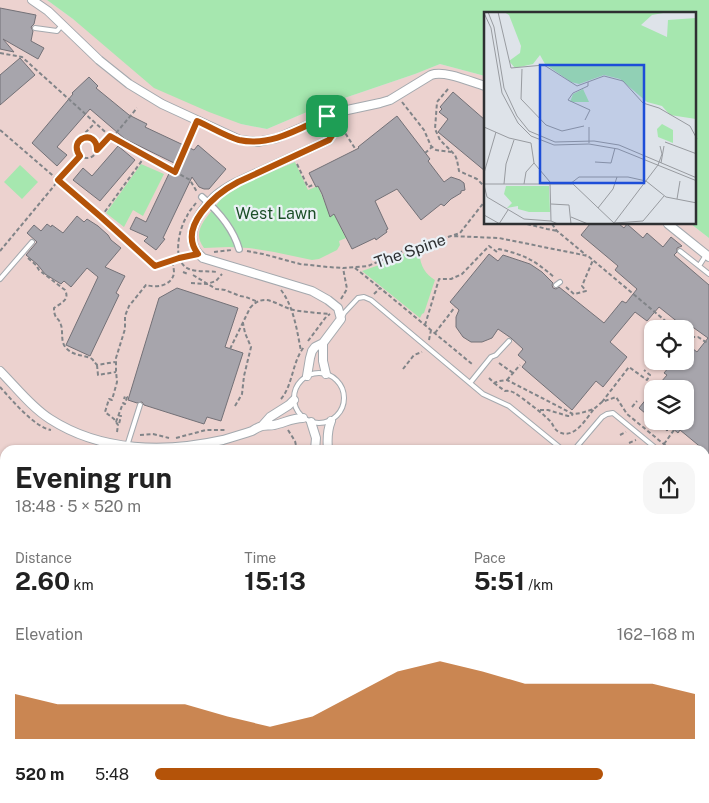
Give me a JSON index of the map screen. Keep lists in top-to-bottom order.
{
  "streets": {
    "path": ["The Spine"]
  },
  "parks": ["West Lawn"],
  "page": {
    "heading": ["Evening run", "18:48 · 5 × 520 m"],
    "stats": [
      ["Distance", "2.60 km"],
      ["Time", "15:13"],
      ["Pace", "5:51 /km"]
    ],
    "chart": ["Elevation", "162–168 m"],
    "list": [
      {
        "name": "520 m",
        "note": "5:48"
      }
    ]
  }
}
